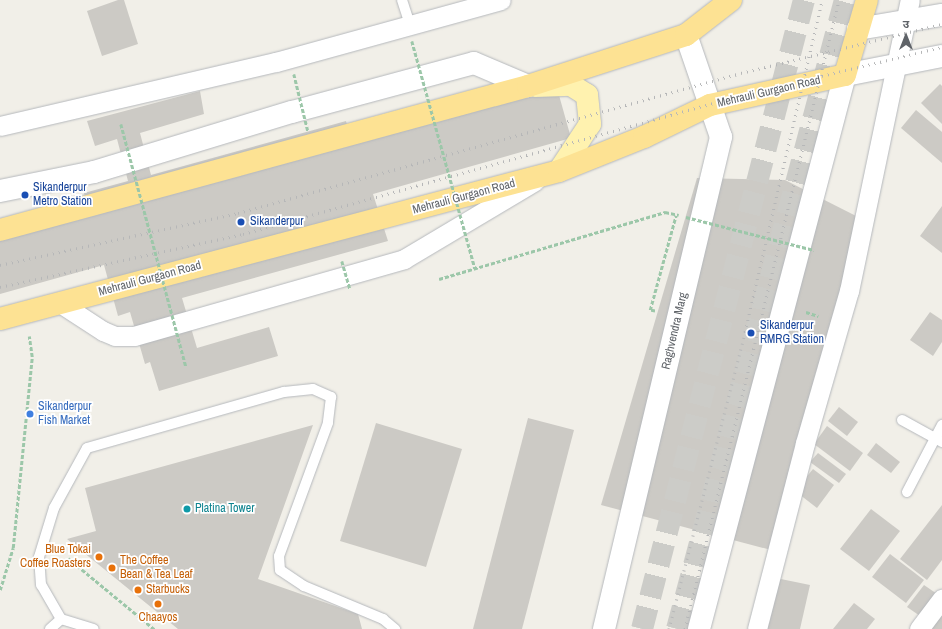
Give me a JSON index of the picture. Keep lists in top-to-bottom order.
{
  "streets": {
    "highway": ["Mehrauli Gurgaon Road"],
    "street": ["Raghvendra Marg"]
  },
  "crossings": [
    ["Mehrauli Gurgaon Road", "Raghvendra Marg"]
  ],
  "places": [
    "Sikanderpur Metro Station",
    "Sikanderpur",
    "Sikanderpur RMRG Station",
    "Sikanderpur Fish Market",
    "Platina Tower",
    "Blue Tokai Coffee Roasters",
    "The Coffee Bean & Tea Leaf",
    "Starbucks",
    "Chaayos"
  ],
  "north": "top"
}
